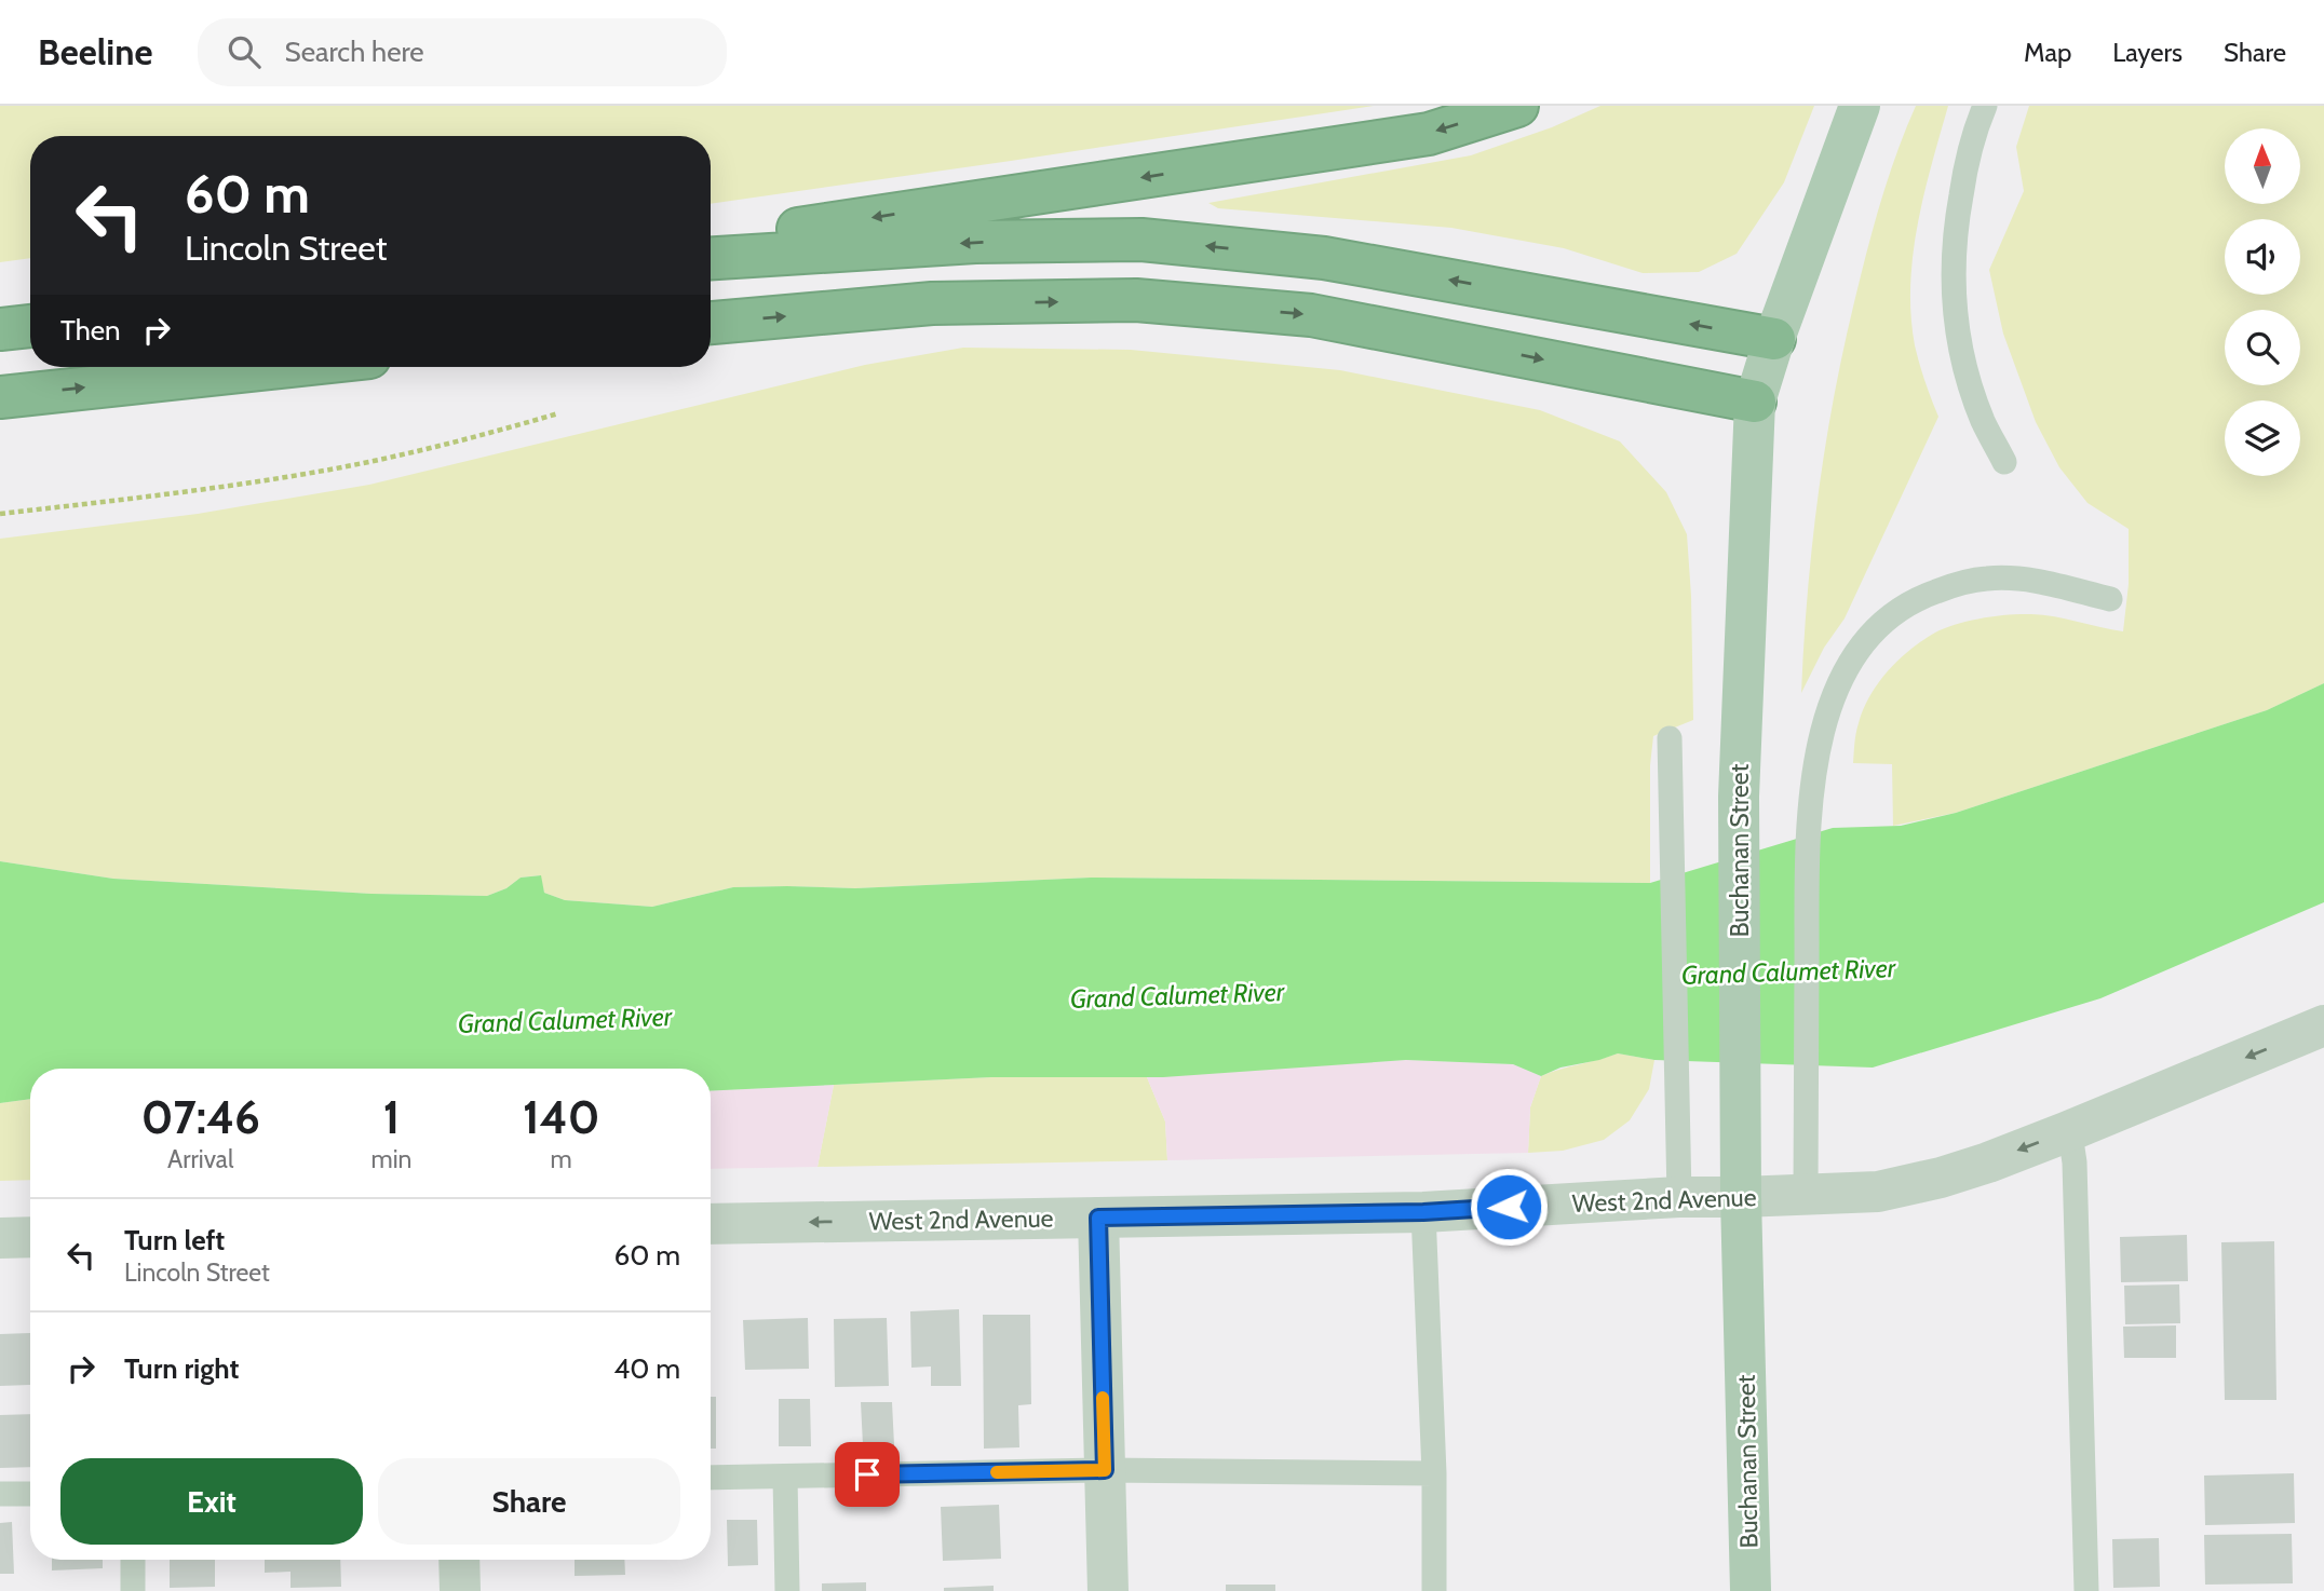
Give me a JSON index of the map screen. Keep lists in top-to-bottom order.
{
  "streets": {
    "main road": ["Buchanan Street"],
    "street": ["West 2nd Avenue"]
  },
  "crossings": [
    ["Buchanan Street", "West 2nd Avenue"]
  ],
  "one_way": ["West 2nd Avenue"],
  "water": ["Grand Calumet River"],
  "north": "top",
  "page": {
    "header": "Beeline",
    "search": "Search here",
    "nav": ["Map", "Layers", "Share"],
    "turn": ["60 m", "Lincoln Street"],
    "then": "Then",
    "eta": [
      "07:46",
      "Arrival",
      "1",
      "min",
      "140",
      "m"
    ],
    "list": [
      {
        "name": "Turn left",
        "note": "Lincoln Street",
        "value": "60 m"
      },
      {
        "name": "Turn right",
        "value": "40 m"
      }
    ],
    "buttons": ["Exit", "Share"]
  }
}
